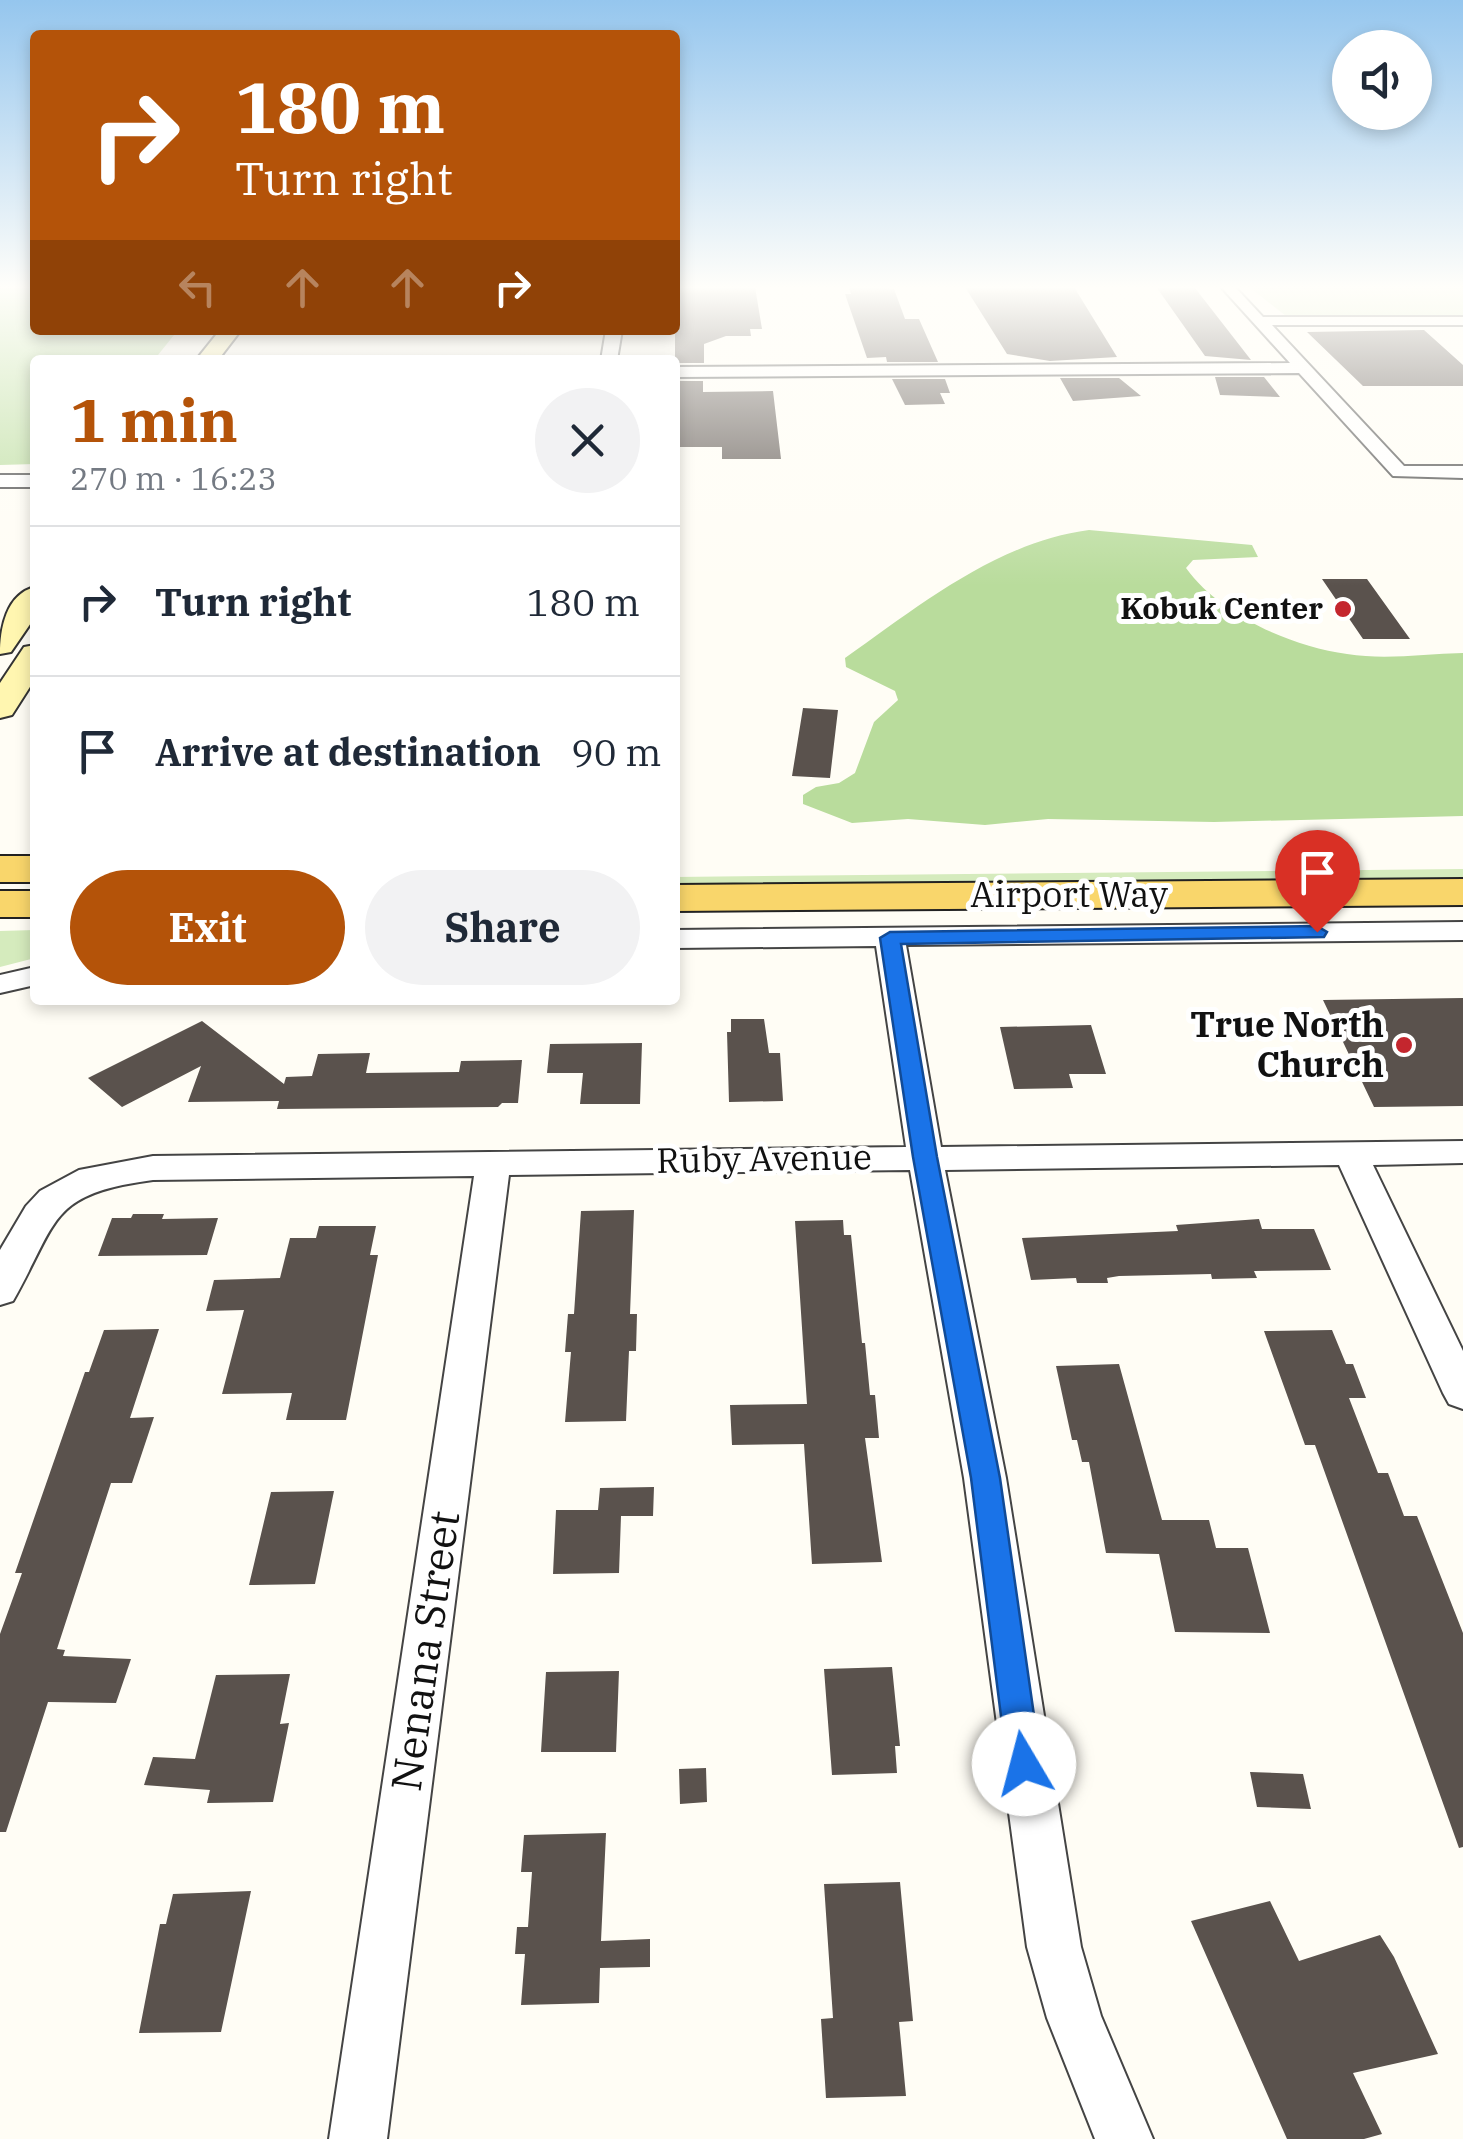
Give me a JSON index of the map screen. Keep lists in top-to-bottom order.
{
  "streets": {
    "main road": ["Airport Way"],
    "street": ["Ruby Avenue", "Nenana Street"]
  },
  "crossings": [
    ["Ruby Avenue", "Nenana Street"]
  ],
  "places": ["Kobuk Center", "True North Church"],
  "page": {
    "turn": ["180 m", "Turn right"],
    "heading": ["1 min", "270 m · 16:23"],
    "list": [
      {
        "name": "Turn right",
        "value": "180 m"
      },
      {
        "name": "Arrive at destination",
        "value": "90 m"
      }
    ],
    "buttons": ["Exit", "Share"]
  }
}
